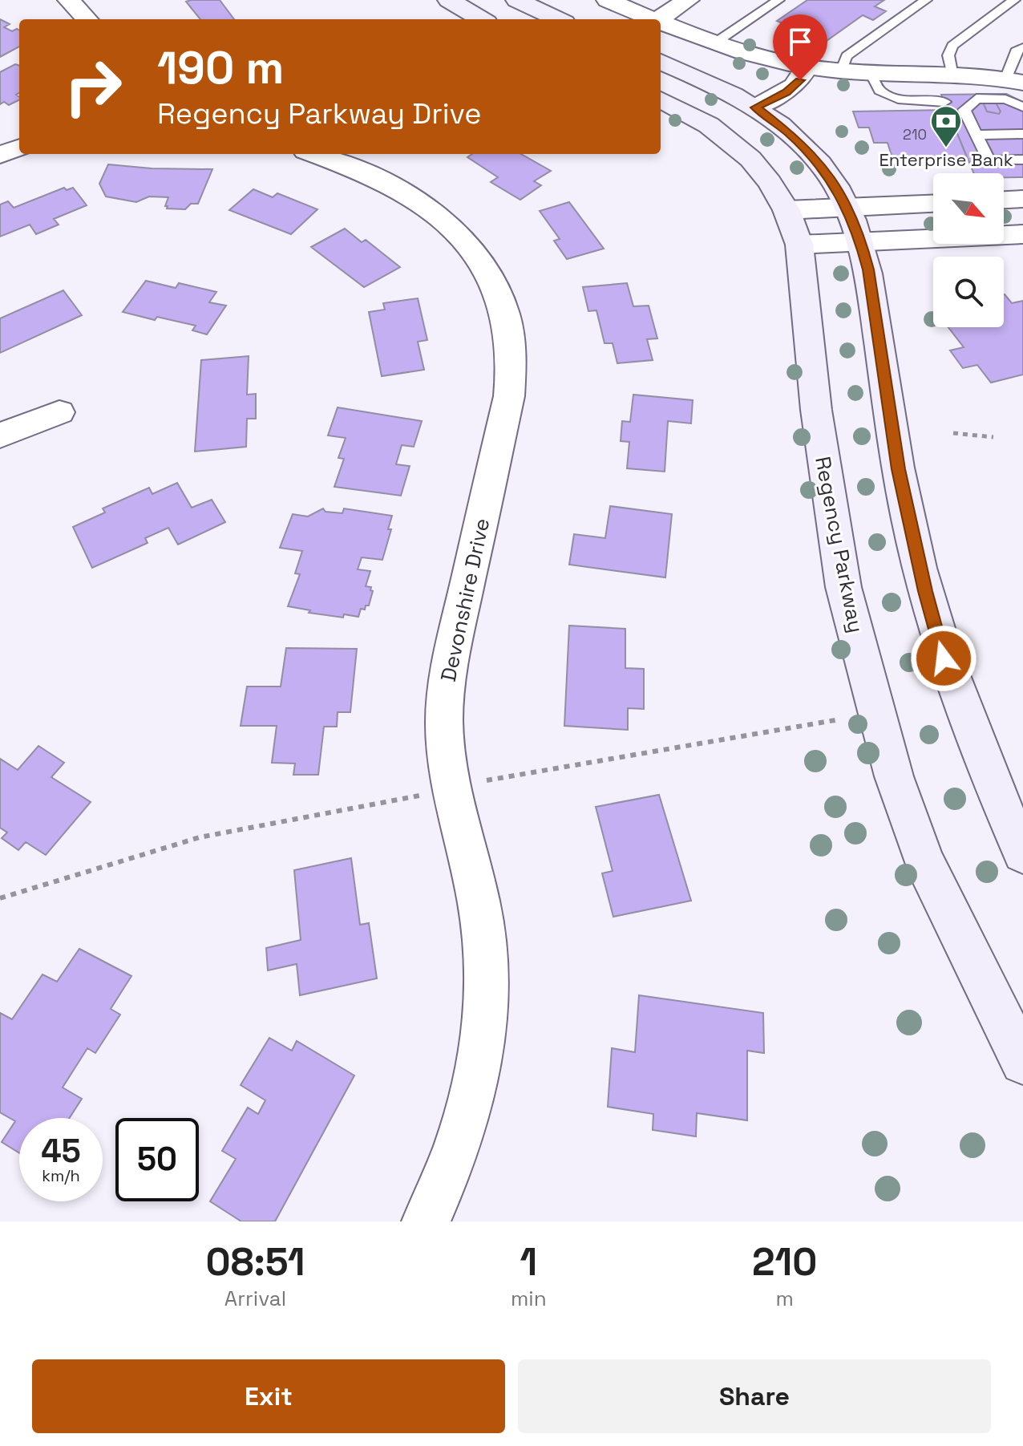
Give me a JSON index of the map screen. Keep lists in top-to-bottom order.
{
  "streets": {
    "main road": ["Regency Parkway"],
    "street": ["Devonshire Drive"]
  },
  "places": {
    "bank": ["Enterprise Bank"]
  },
  "house_numbers": ["210"],
  "north": "bottom right",
  "page": {
    "turn": ["190 m", "Regency Parkway Drive"],
    "speed": "45 km/h",
    "limit": "50",
    "eta": [
      "08:51",
      "Arrival",
      "1",
      "min",
      "210",
      "m"
    ],
    "buttons": ["Exit", "Share"]
  }
}
